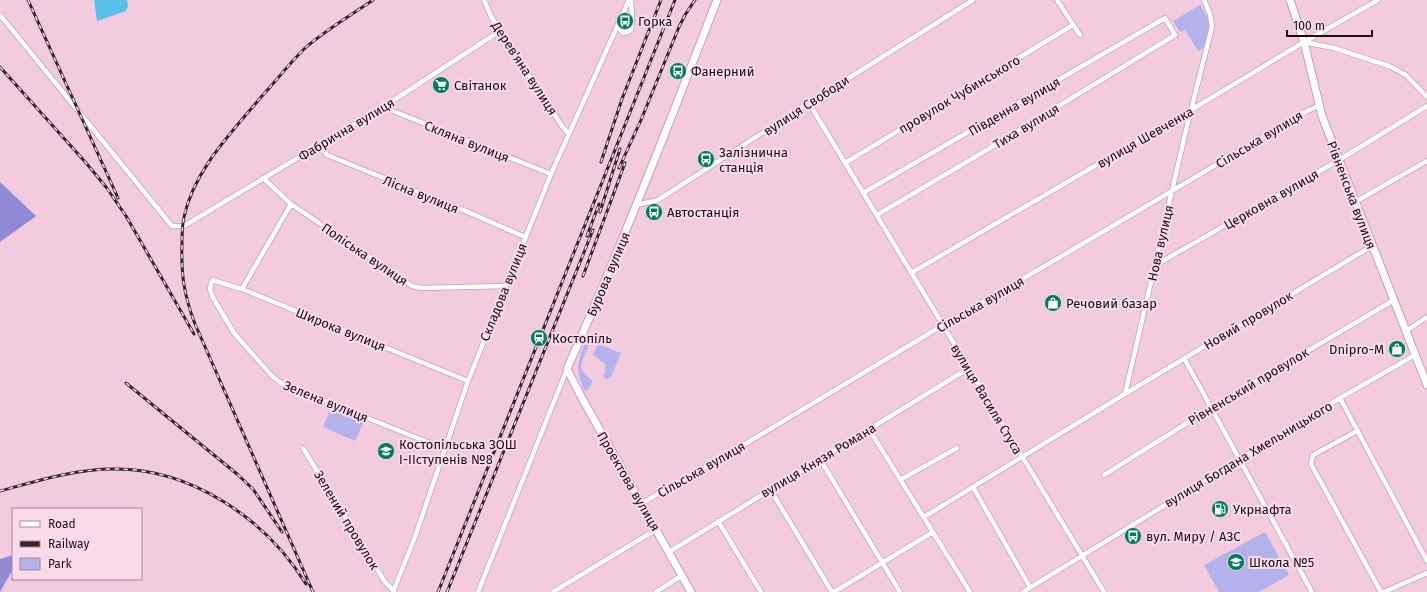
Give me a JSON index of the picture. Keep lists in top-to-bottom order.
{
  "streets": {
    "main road": ["Рівненська вулиця", "Бурова вулиця", "Проектова вулиця"],
    "street": [
      "Дерев'яна вулиця",
      "провулок Чубинського",
      "вулиця Свободи",
      "Південна вулиця",
      "Тиха вулиця",
      "Фабрична вулиця",
      "вулиця Шевченка",
      "Сільська вулиця",
      "Скляна вулиця",
      "Лісна вулиця",
      "Церковна вулиця",
      "Нова вулиця",
      "Поліська вулиця",
      "Складова вулиця",
      "Новий провулок",
      "Широка вулиця",
      "Рівненський провулок",
      "вулиця Василя Стуса",
      "Зелена вулиця",
      "вулиця Богдана Хмельницького",
      "вулиця Князя Романа",
      "Зелений провулок"
    ]
  },
  "crossings": [
    ["Дерев'яна вулиця", "Фабрична вулиця"],
    ["Дерев'яна вулиця", "Складова вулиця"],
    ["провулок Чубинського", "вулиця Василя Стуса"],
    ["вулиця Свободи", "Бурова вулиця"],
    ["вулиця Свободи", "вулиця Василя Стуса"],
    ["Південна вулиця", "Тиха вулиця"],
    ["Південна вулиця", "вулиця Василя Стуса"],
    ["Тиха вулиця", "вулиця Василя Стуса"],
    ["Фабрична вулиця", "Скляна вулиця"],
    ["Фабрична вулиця", "Лісна вулиця"],
    ["Фабрична вулиця", "Поліська вулиця"],
    ["вулиця Шевченка", "Рівненська вулиця"],
    ["вулиця Шевченка", "Нова вулиця"],
    ["вулиця Шевченка", "вулиця Василя Стуса"],
    ["Сільська вулиця", "Рівненська вулиця"],
    ["Сільська вулиця", "Нова вулиця"],
    ["Сільська вулиця", "вулиця Василя Стуса"],
    ["Сільська вулиця", "Проектова вулиця"],
    ["Скляна вулиця", "Складова вулиця"],
    ["Лісна вулиця", "Складова вулиця"],
    ["Рівненська вулиця", "Церковна вулиця"],
    ["Рівненська вулиця", "Новий провулок"],
    ["Рівненська вулиця", "Рівненський провулок"],
    ["Рівненська вулиця", "вулиця Богдана Хмельницького"],
    ["Церковна вулиця", "Нова вулиця"],
    ["Нова вулиця", "Новий провулок"],
    ["Поліська вулиця", "Складова вулиця"],
    ["Бурова вулиця", "Проектова вулиця"],
    ["Складова вулиця", "Широка вулиця"],
    ["Складова вулиця", "Зелена вулиця"],
    ["Складова вулиця", "Зелений провулок"],
    ["Широка вулиця", "Зелена вулиця"],
    ["вулиця Василя Стуса", "вулиця Богдана Хмельницького"],
    ["вулиця Василя Стуса", "вулиця Князя Романа"],
    ["вулиця Князя Романа", "Проектова вулиця"]
  ],
  "places": {
    "bus stop": [
      "Горка",
      "Фанерний",
      "Залізнична станція",
      "Автостанція",
      "вул. Миру / АЗС"
    ],
    "supermarket": ["Світанок"],
    "shop": ["Речовий базар", "Dnipro-M"],
    "station": ["Костопіль"],
    "school or university": ["Костопільська ЗОШ І-ІІступенів №8", "Школа №5"],
    "fuel station": ["Укрнафта"]
  },
  "legend": ["Road", "Railway", "Park"],
  "scale_bar": "100 m"
}
